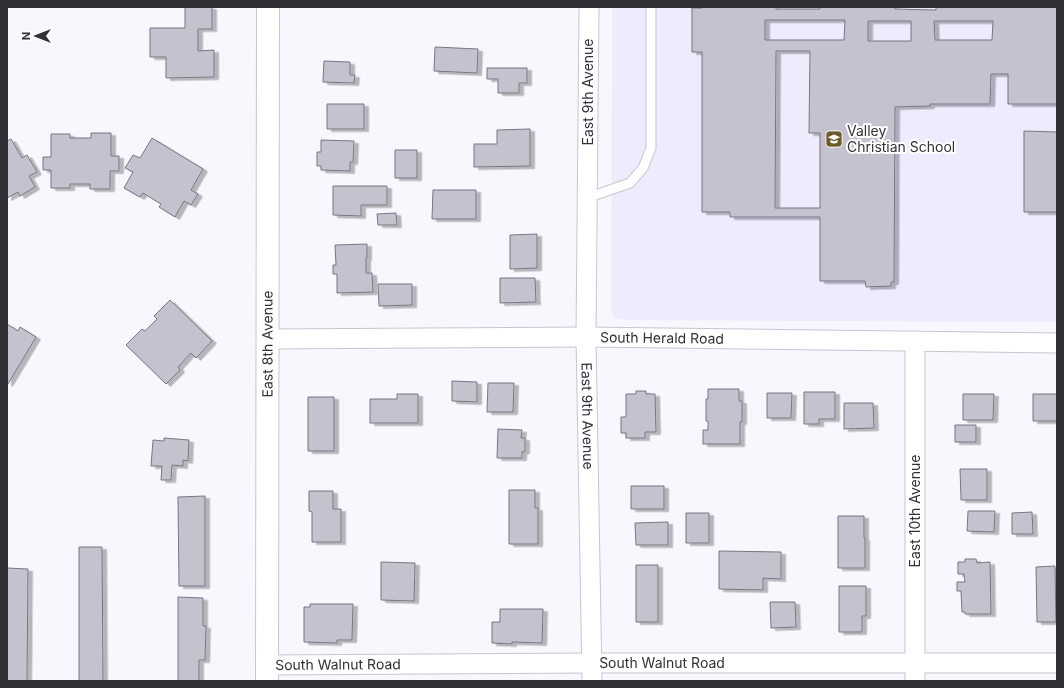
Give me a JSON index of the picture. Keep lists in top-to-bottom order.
{
  "streets": {
    "street": [
      "East 9th Avenue",
      "South Herald Road",
      "East 8th Avenue",
      "East 10th Avenue",
      "South Walnut Road"
    ]
  },
  "crossings": [
    ["East 9th Avenue", "South Herald Road"],
    ["East 9th Avenue", "South Walnut Road"],
    ["South Herald Road", "East 8th Avenue"],
    ["South Herald Road", "East 10th Avenue"],
    ["East 8th Avenue", "South Walnut Road"],
    ["East 10th Avenue", "South Walnut Road"]
  ],
  "places": {
    "school or university": ["Valley Christian School"]
  },
  "north": "left"
}
